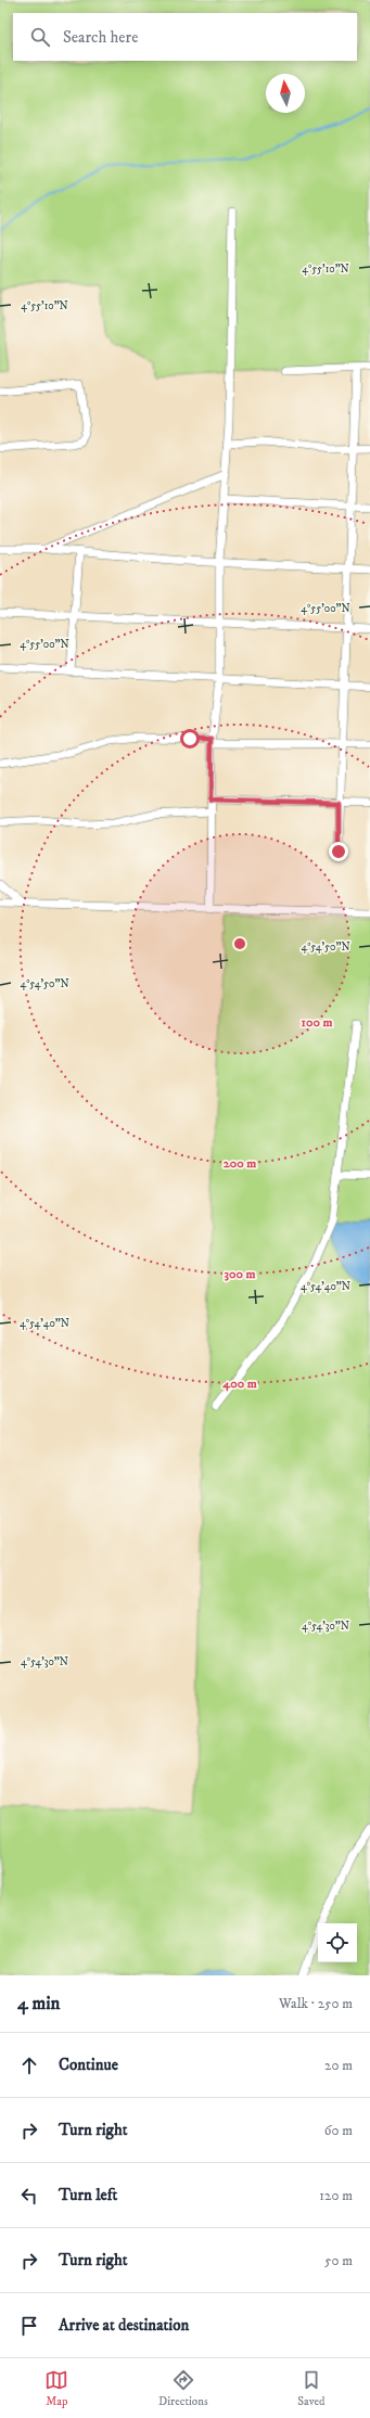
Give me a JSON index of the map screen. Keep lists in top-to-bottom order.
{
  "north": "top",
  "page": {
    "search": "Search here",
    "heading": ["4 min", "Walk · 250 m"],
    "list": [
      ["Continue", "20 m"],
      ["Turn right", "60 m"],
      ["Turn left", "120 m"],
      ["Turn right", "50 m"],
      "Arrive at destination"
    ],
    "nav": ["Map", "Directions", "Saved"]
  },
  "coordinates": [
    "4°55'10\"N",
    "4°55'00\"N",
    "4°54'50\"N",
    "4°54'40\"N",
    "4°54'30\"N"
  ],
  "rings": [
    "100 m",
    "200 m",
    "300 m",
    "400 m"
  ]
}
